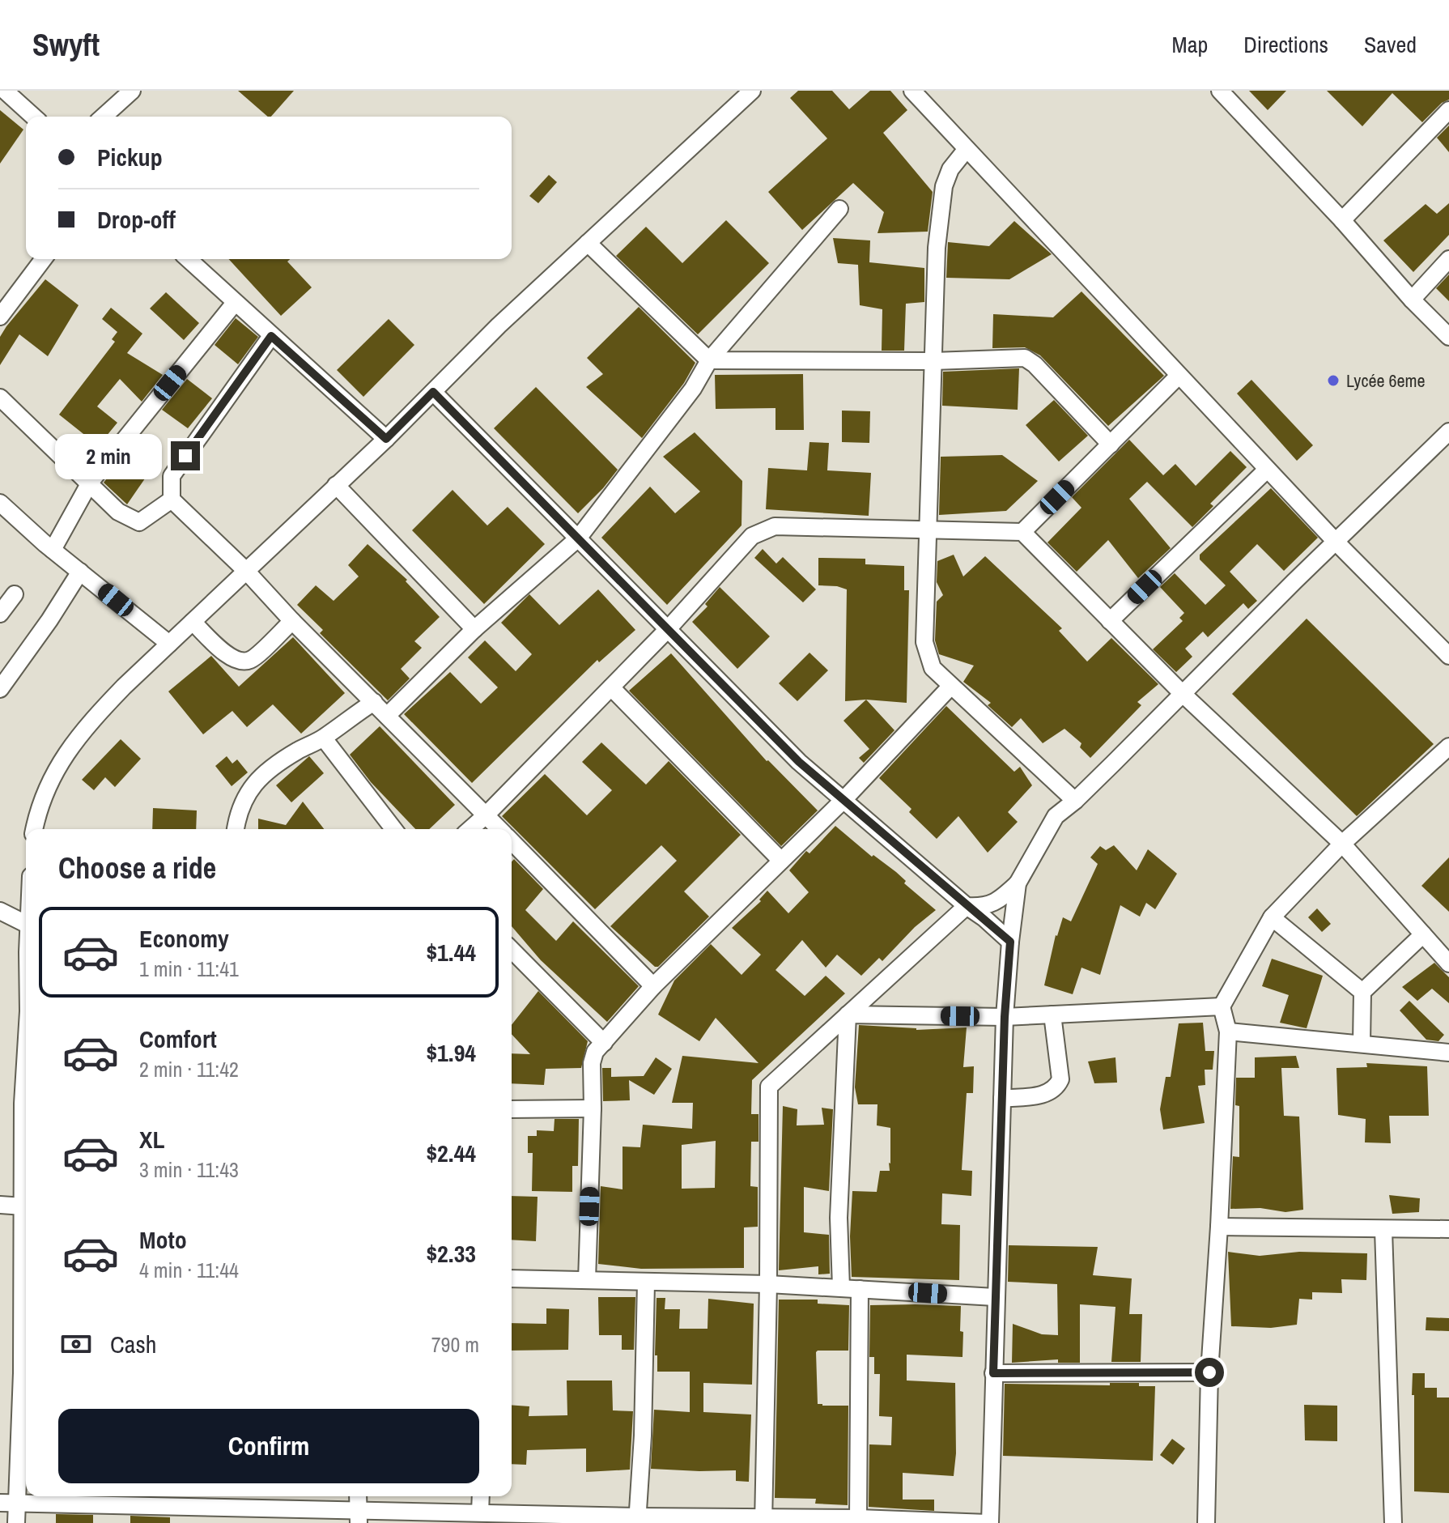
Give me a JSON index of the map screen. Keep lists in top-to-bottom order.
{
  "places": ["Lycée 6eme"],
  "page": {
    "header": "Swyft",
    "nav": ["Map", "Directions", "Saved"],
    "banner": ["Pickup", "Drop-off"],
    "bubble": "2 min",
    "heading": "Choose a ride",
    "list": [
      {
        "name": "Economy",
        "note": "1 min · 11:41",
        "value": "$1.44"
      },
      {
        "name": "Comfort",
        "note": "2 min · 11:42",
        "value": "$1.94"
      },
      {
        "name": "XL",
        "note": "3 min · 11:43",
        "value": "$2.44"
      },
      {
        "name": "Moto",
        "note": "4 min · 11:44",
        "value": "$2.33"
      }
    ],
    "pay": ["Cash", "790 m"],
    "buttons": "Confirm"
  }
}
